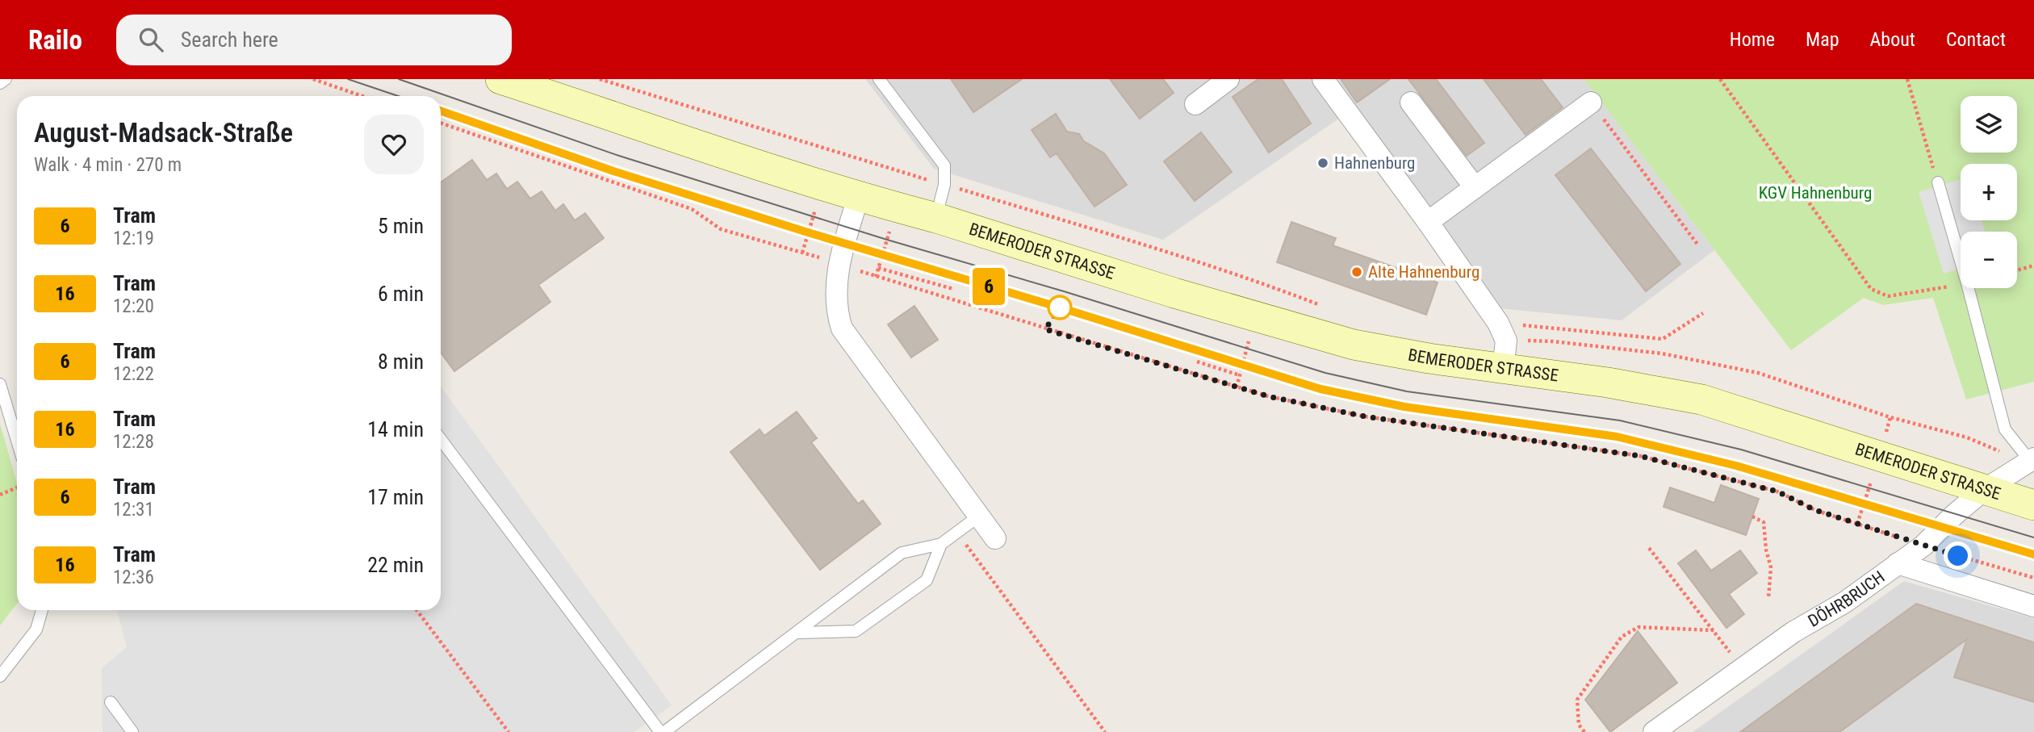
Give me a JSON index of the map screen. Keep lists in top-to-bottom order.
{
  "streets": {
    "main road": ["BEMERODER STRASSE"],
    "street": ["DÖHRBRUCH"]
  },
  "crossings": [
    ["BEMERODER STRASSE", "DÖHRBRUCH"]
  ],
  "parks": ["KGV Hahnenburg"],
  "places": ["Hahnenburg", "Alte Hahnenburg"],
  "lines": ["tram line 6"],
  "page": {
    "header": "Railo",
    "search": "Search here",
    "nav": [
      "Home",
      "Map",
      "About",
      "Contact"
    ],
    "on_map": "6",
    "map_buttons": ["+", "−"],
    "heading": ["August-Madsack-Straße", "Walk · 4 min · 270 m"],
    "list": [
      {
        "mark": "6",
        "name": "Tram",
        "note": "12:19",
        "value": "5 min"
      },
      {
        "mark": "16",
        "name": "Tram",
        "note": "12:20",
        "value": "6 min"
      },
      {
        "mark": "6",
        "name": "Tram",
        "note": "12:22",
        "value": "8 min"
      },
      {
        "mark": "16",
        "name": "Tram",
        "note": "12:28",
        "value": "14 min"
      },
      {
        "mark": "6",
        "name": "Tram",
        "note": "12:31",
        "value": "17 min"
      },
      {
        "mark": "16",
        "name": "Tram",
        "note": "12:36",
        "value": "22 min"
      }
    ]
  }
}
